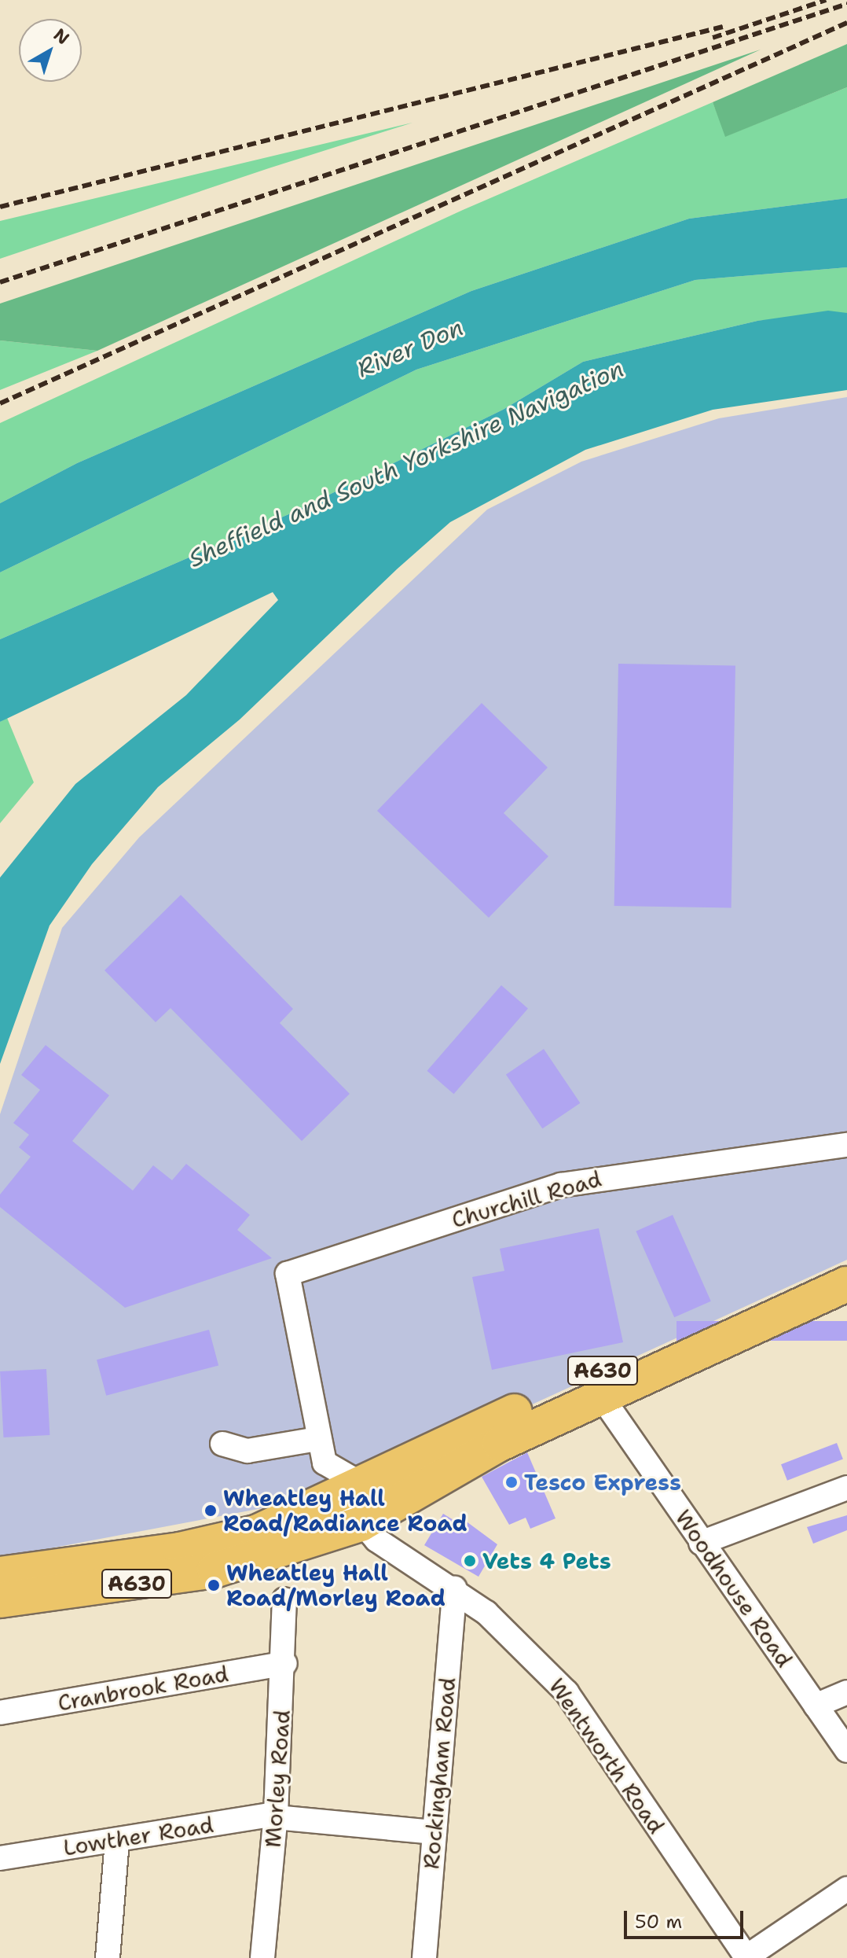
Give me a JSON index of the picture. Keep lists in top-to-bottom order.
{
  "streets": {
    "highway": ["A630"],
    "street": [
      "Churchill Road",
      "Woodhouse Road",
      "Cranbrook Road",
      "Wentworth Road",
      "Rockingham Road",
      "Morley Road",
      "Lowther Road"
    ]
  },
  "crossings": [
    ["A630", "Woodhouse Road"],
    ["A630", "Wentworth Road"],
    ["Cranbrook Road", "Morley Road"],
    ["Wentworth Road", "Rockingham Road"],
    ["Rockingham Road", "Lowther Road"],
    ["Morley Road", "Lowther Road"]
  ],
  "water": ["River Don", "Sheffield and South Yorkshire Navigation"],
  "places": [
    "Tesco Express",
    "Wheatley Hall Road/Radiance Road",
    "Vets 4 Pets",
    "Wheatley Hall Road/Morley Road"
  ],
  "scale_bar": "50 m",
  "north": "top right"
}
